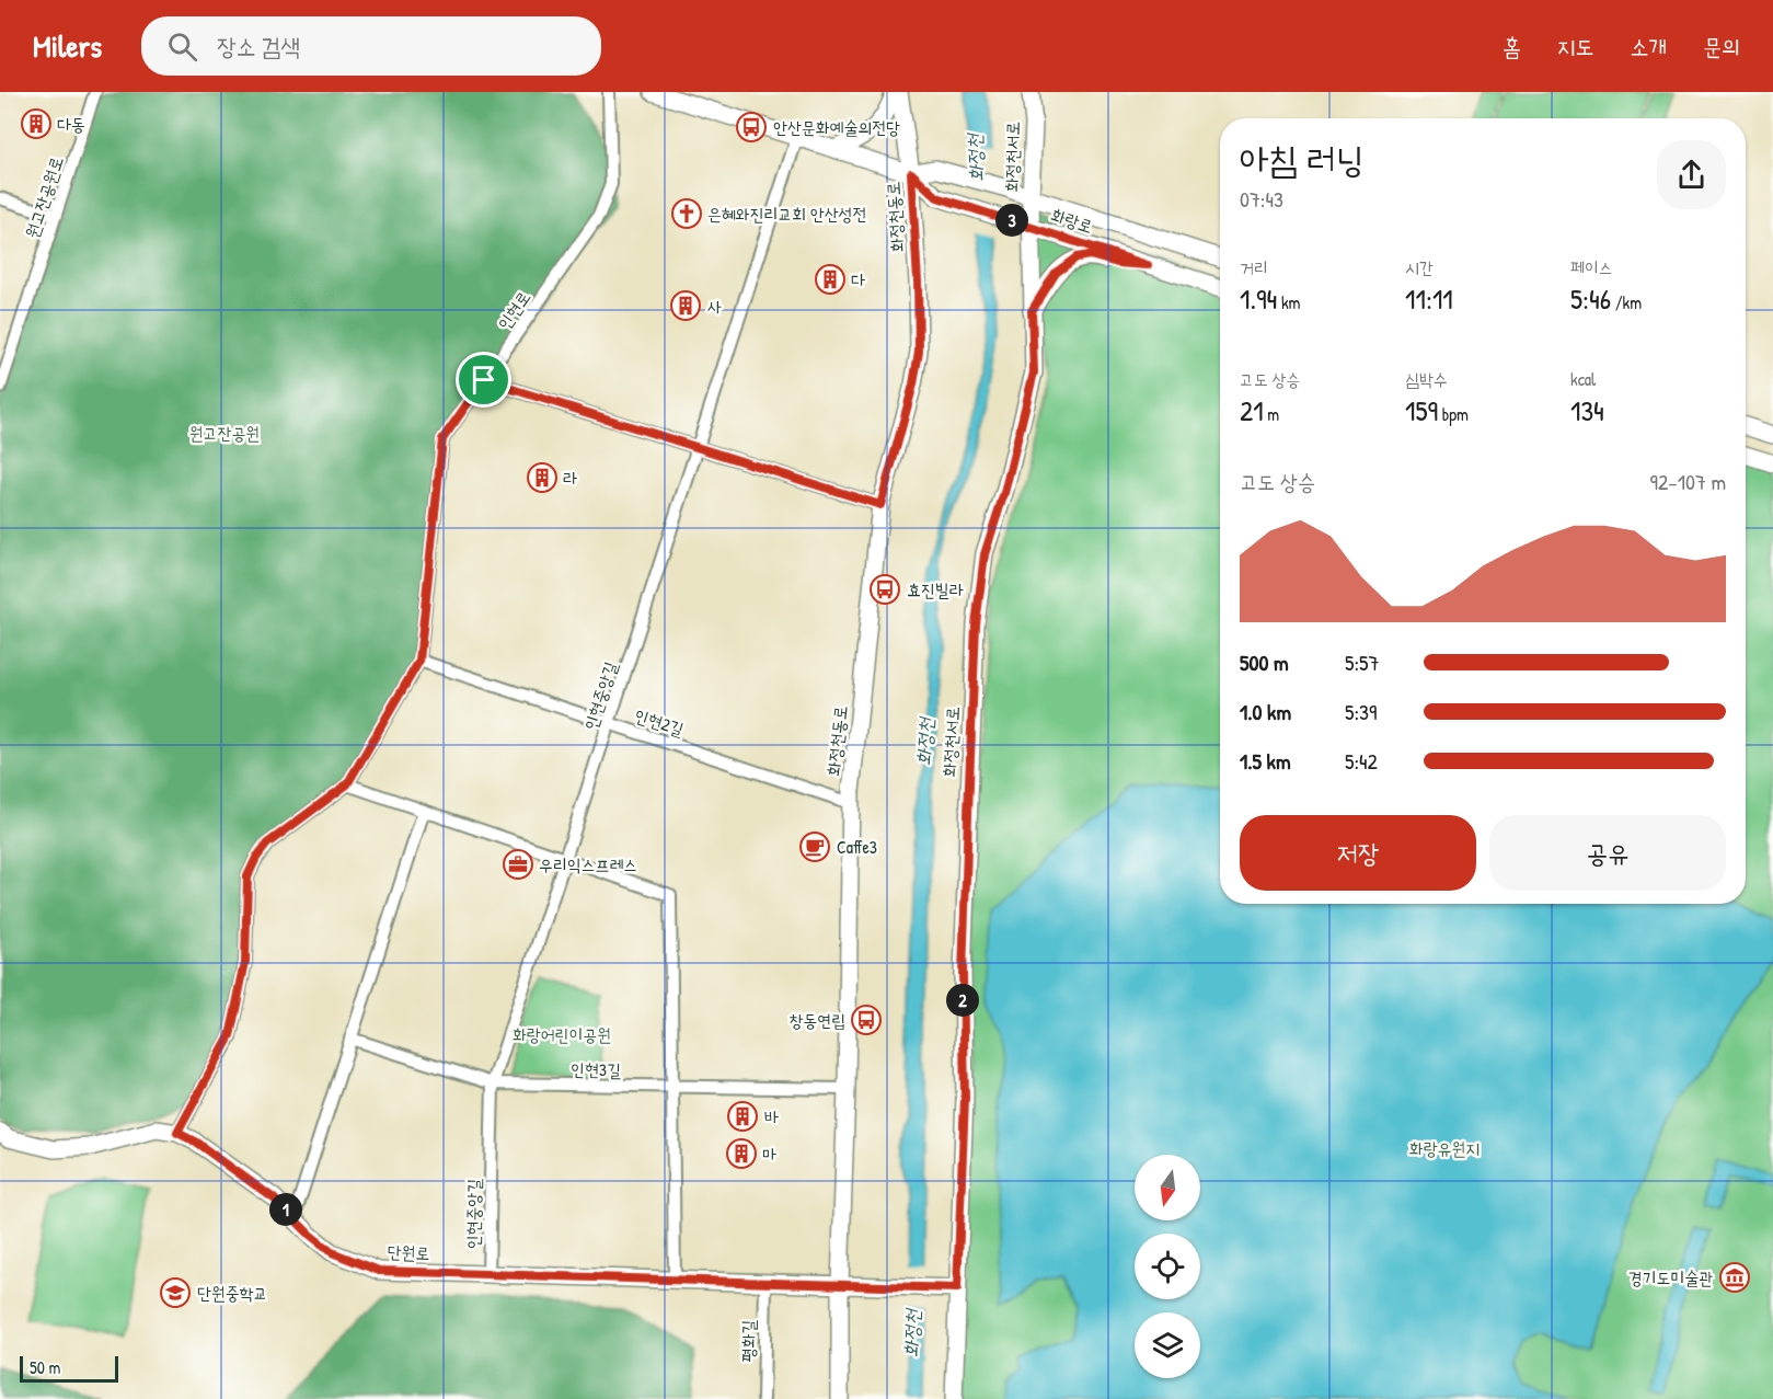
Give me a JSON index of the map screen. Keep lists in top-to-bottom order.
{
  "streets": {
    "street": [
      "화정천서로",
      "원고잔공원로",
      "화정천동로",
      "화랑로",
      "인현로",
      "인현중앙길",
      "인현2길",
      "인현3길",
      "단원로",
      "평화길"
    ]
  },
  "crossings": [
    ["화정천서로", "화랑로"],
    ["화정천서로", "단원로"],
    ["화정천동로", "화랑로"],
    ["화정천동로", "인현2길"],
    ["화정천동로", "인현3길"],
    ["화정천동로", "단원로"],
    ["화랑로", "인현중앙길"],
    ["인현로", "인현2길"],
    ["인현로", "단원로"],
    ["인현중앙길", "인현2길"],
    ["인현중앙길", "인현3길"],
    ["인현중앙길", "단원로"],
    ["단원로", "평화길"]
  ],
  "water": ["화정천"],
  "parks": ["원고잔공원", "화랑어린이공원", "화랑유원지"],
  "places": {
    "building": [
      "다동",
      "다",
      "사",
      "라",
      "바",
      "마"
    ],
    "bus stop": ["안산문화예술의전당", "효진빌라", "창동연립"],
    "church": ["은혜와진리교회 안산성전"],
    "cafe": ["Caffe3"],
    "office": ["우리익스프레스"],
    "museum": ["경기도미술관"],
    "school or university": ["단원중학교"]
  },
  "scale_bar": "50 m",
  "north": "bottom",
  "page": {
    "header": "Milers",
    "search": "장소 검색",
    "nav": [
      "홈",
      "지도",
      "소개",
      "문의"
    ],
    "heading": ["아침 러닝", "07:43"],
    "pins": ["3", "2", "1"],
    "stats": [
      ["거리", "1.94 km"],
      ["시간", "11:11"],
      ["페이스", "5:46 /km"],
      ["고도 상승", "21 m"],
      ["심박수", "159 bpm"],
      ["kcal", "134"]
    ],
    "chart": ["고도 상승", "92–107 m"],
    "list": [
      {
        "name": "500 m",
        "note": "5:57"
      },
      {
        "name": "1.0 km",
        "note": "5:39"
      },
      {
        "name": "1.5 km",
        "note": "5:42"
      }
    ],
    "buttons": ["저장", "공유"],
    "scale": "50 m"
  }
}
